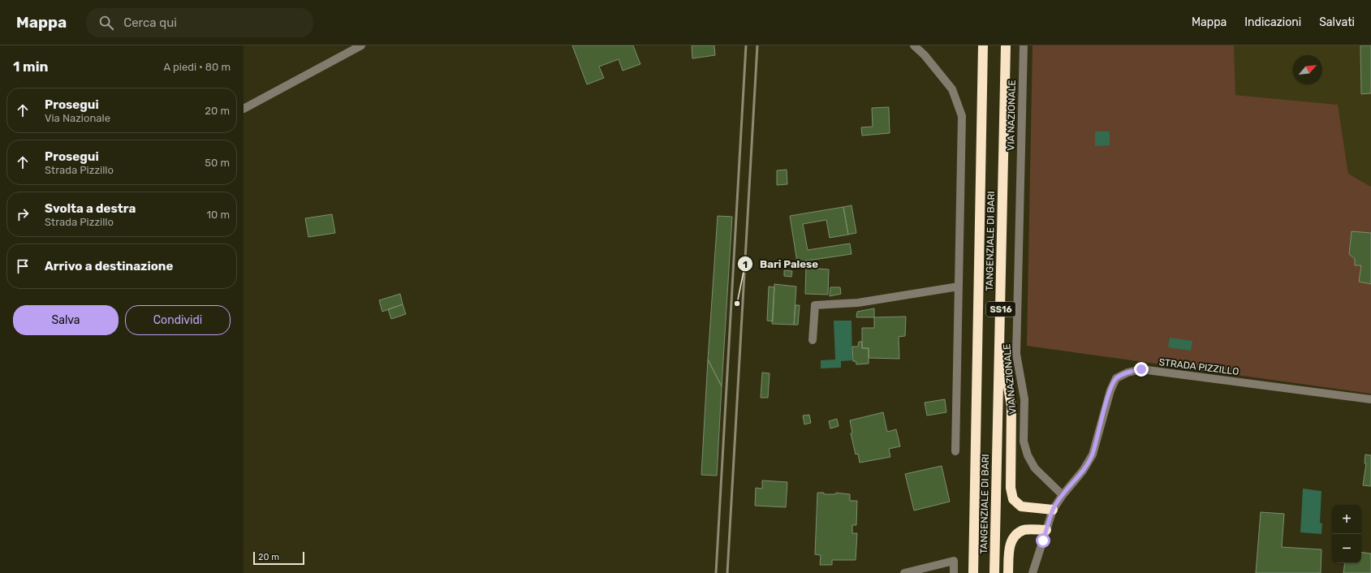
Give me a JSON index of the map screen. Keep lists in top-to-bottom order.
{
  "streets": {
    "highway": ["TANGENZIALE DI BARI", "SS16"],
    "street": ["VIA NAZIONALE", "STRADA PIZZILLO"]
  },
  "crossings": [
    ["VIA NAZIONALE", "STRADA PIZZILLO"]
  ],
  "places": ["Bari Palese"],
  "scale_bar": "20 m",
  "north": "top right",
  "page": {
    "header": "Mappa",
    "search": "Cerca qui",
    "nav": ["Mappa", "Indicazioni", "Salvati"],
    "heading": ["1 min", "A piedi · 80 m"],
    "list": [
      ["Prosegui", "Via Nazionale", "20 m"],
      ["Prosegui", "Strada Pizzillo", "50 m"],
      ["Svolta a destra", "Strada Pizzillo", "10 m"],
      "Arrivo a destinazione"
    ],
    "buttons": ["Salva", "Condividi"],
    "map_buttons": ["+", "−"],
    "scale": "20 m"
  }
}
